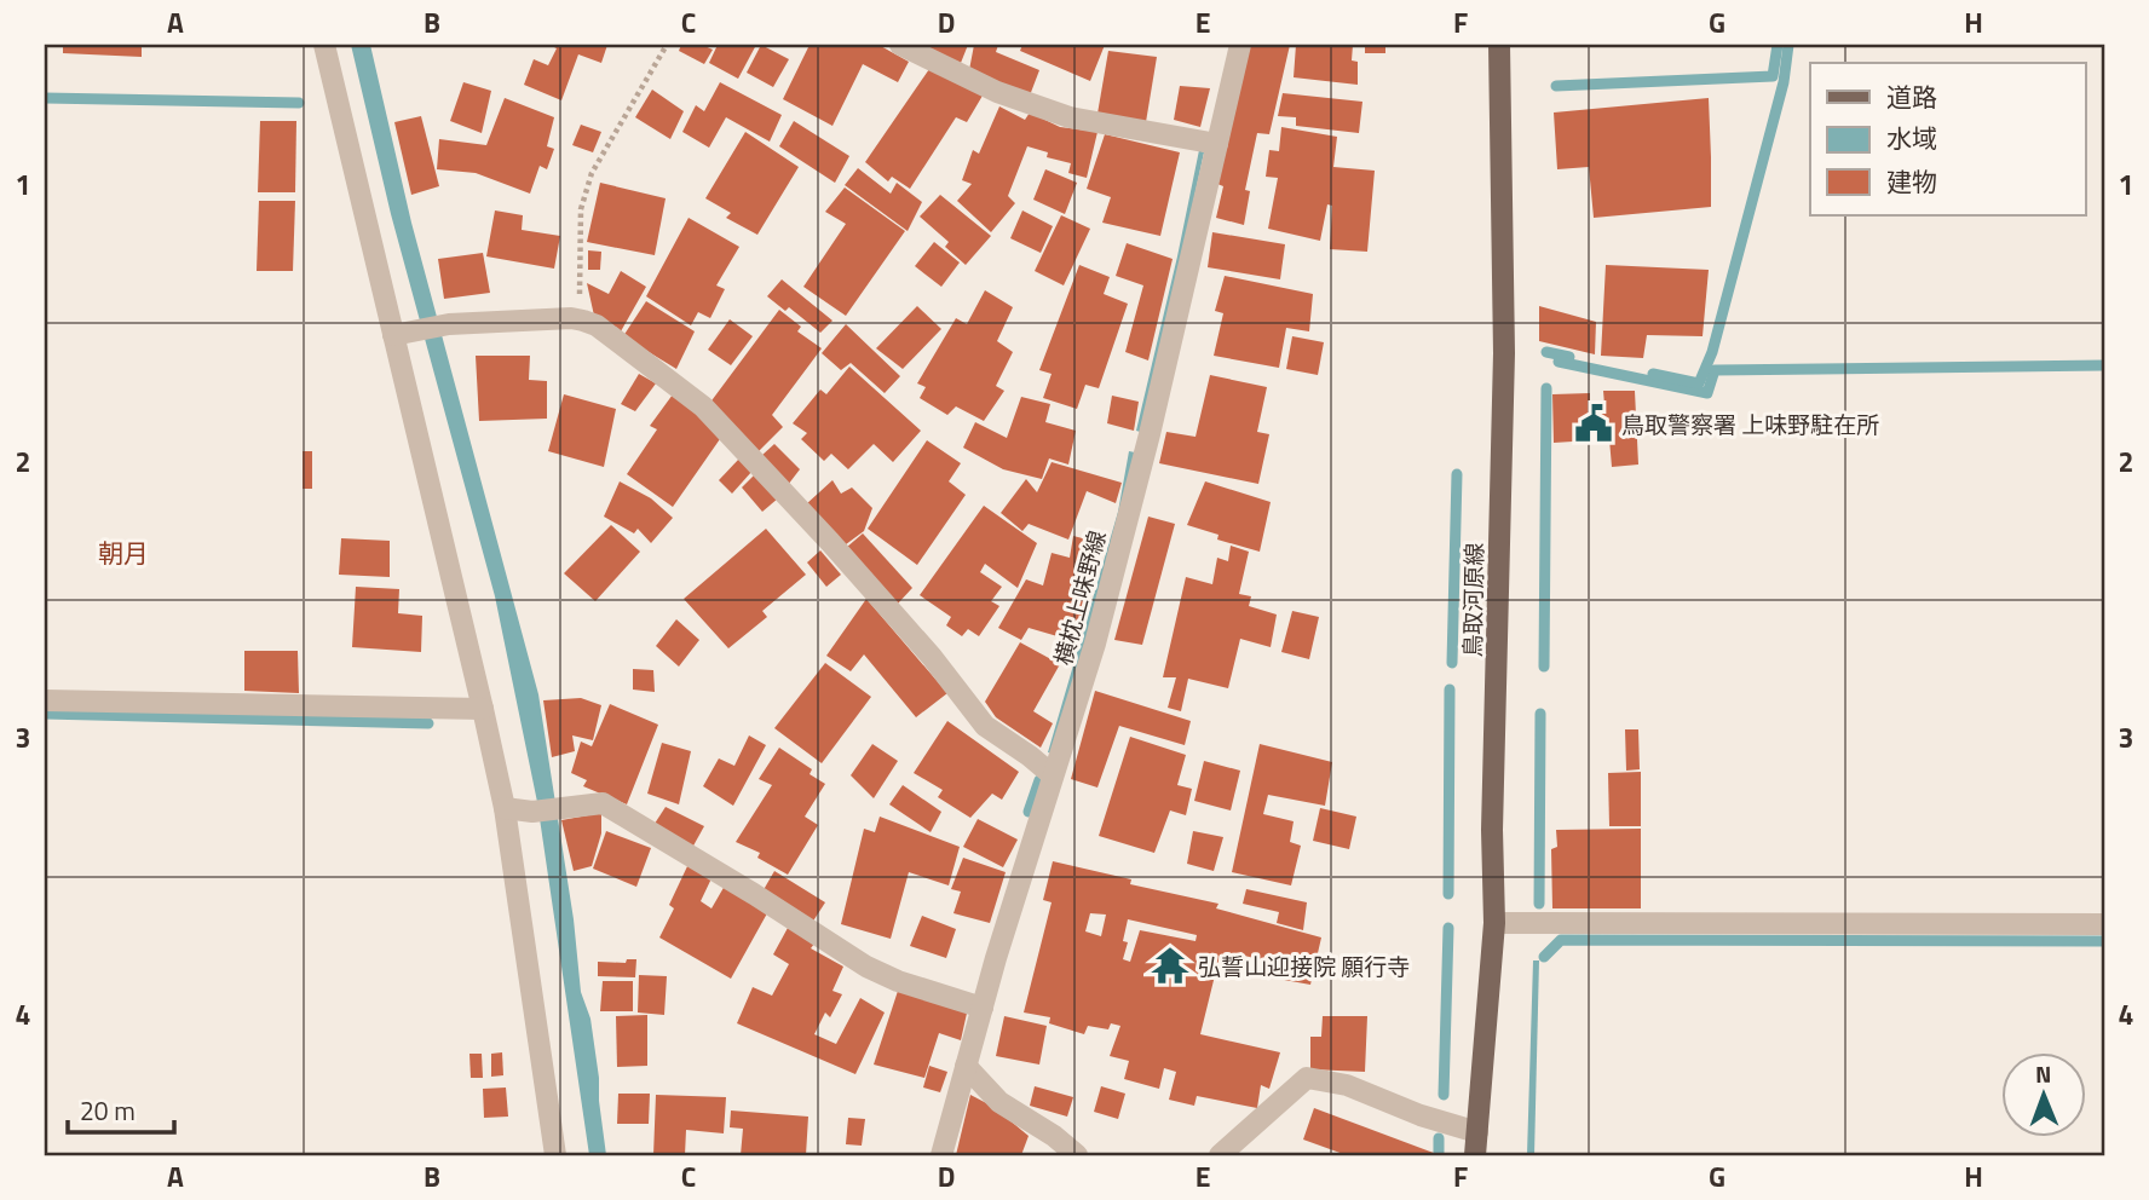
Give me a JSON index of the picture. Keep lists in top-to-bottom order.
{
  "streets": {
    "main road": ["鳥取河原線"],
    "street": ["横枕上味野線"]
  },
  "districts": ["朝月"],
  "places": {
    "public building": ["鳥取警察署 上味野駐在所"],
    "temple": ["弘誓山迎接院 願行寺"]
  },
  "legend": ["道路", "水域", "建物"],
  "scale_bar": "20 m",
  "north": "top",
  "grid": {
    "columns": [
      "A",
      "B",
      "C",
      "D",
      "E",
      "F",
      "G",
      "H"
    ],
    "rows": [
      "1",
      "2",
      "3",
      "4"
    ]
  }
}
